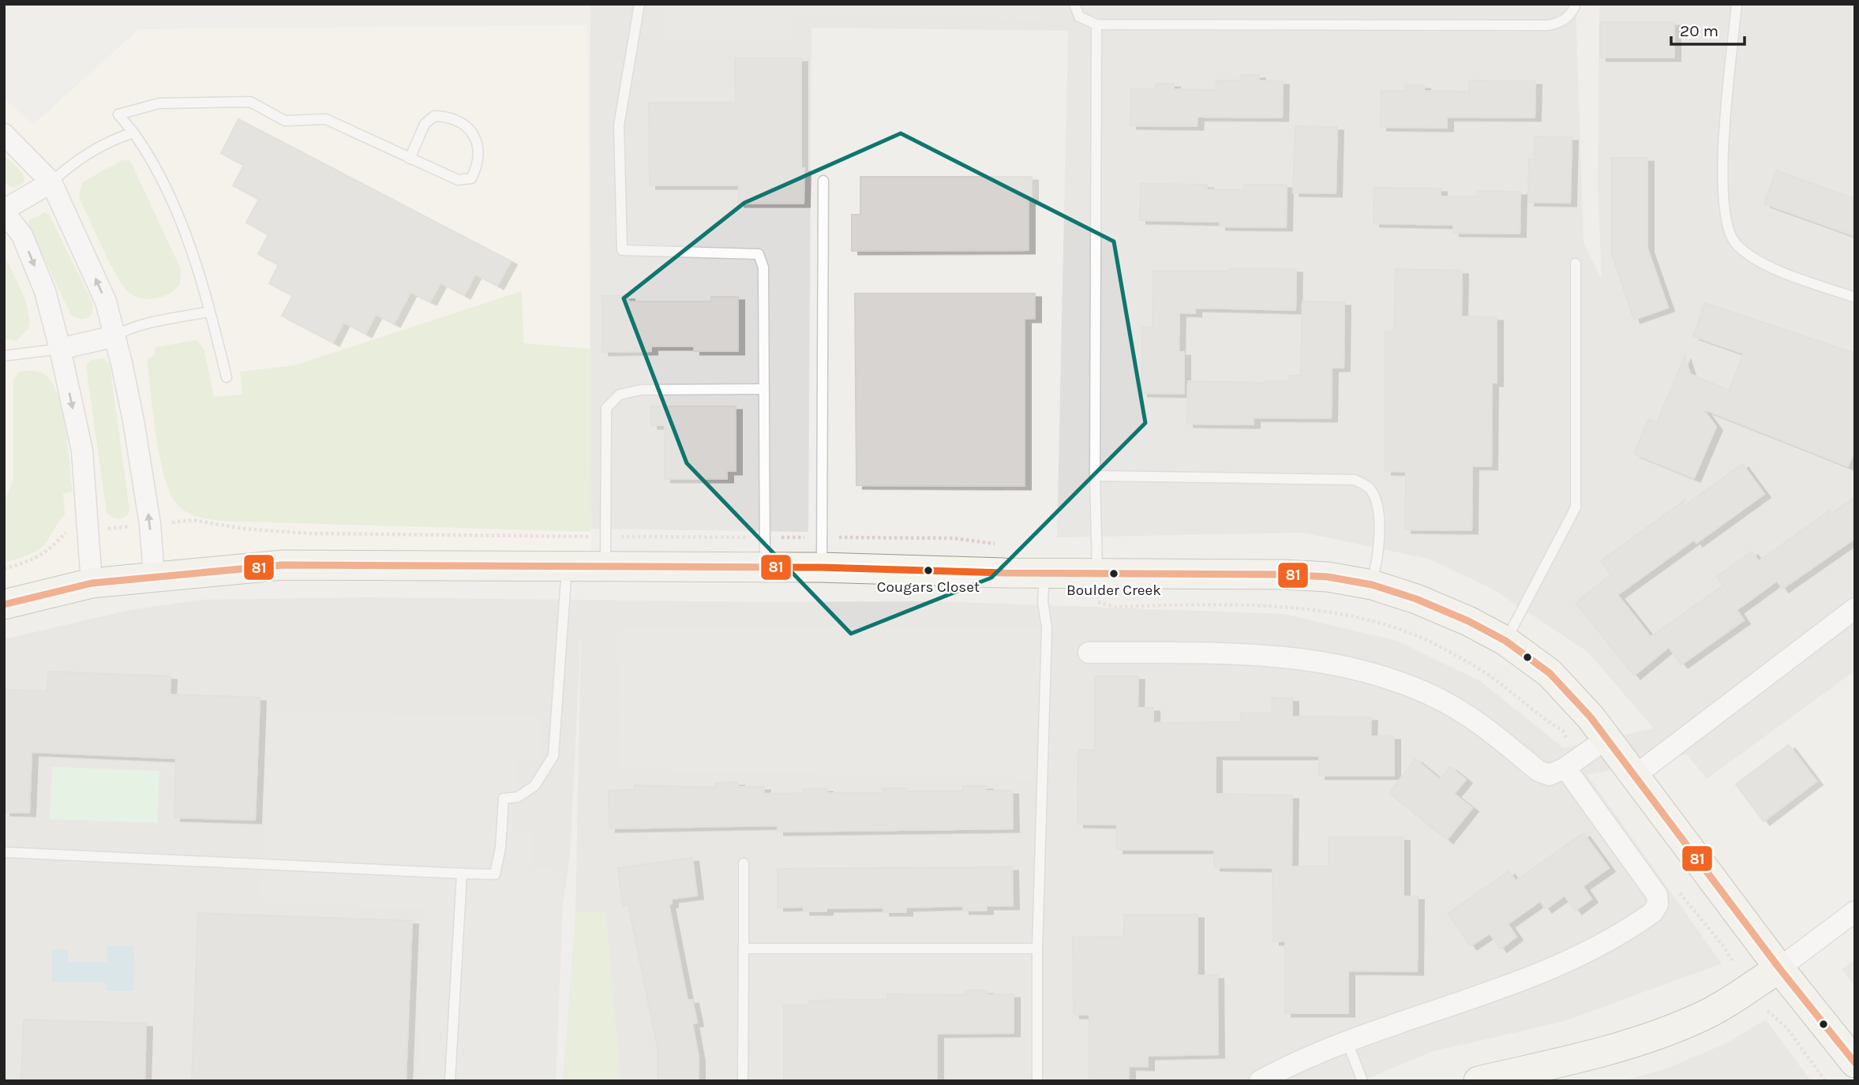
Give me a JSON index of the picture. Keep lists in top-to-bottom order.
{
  "places": ["Cougars Closet", "Boulder Creek"],
  "lines": ["transit line 81"],
  "scale_bar": "20 m"
}
